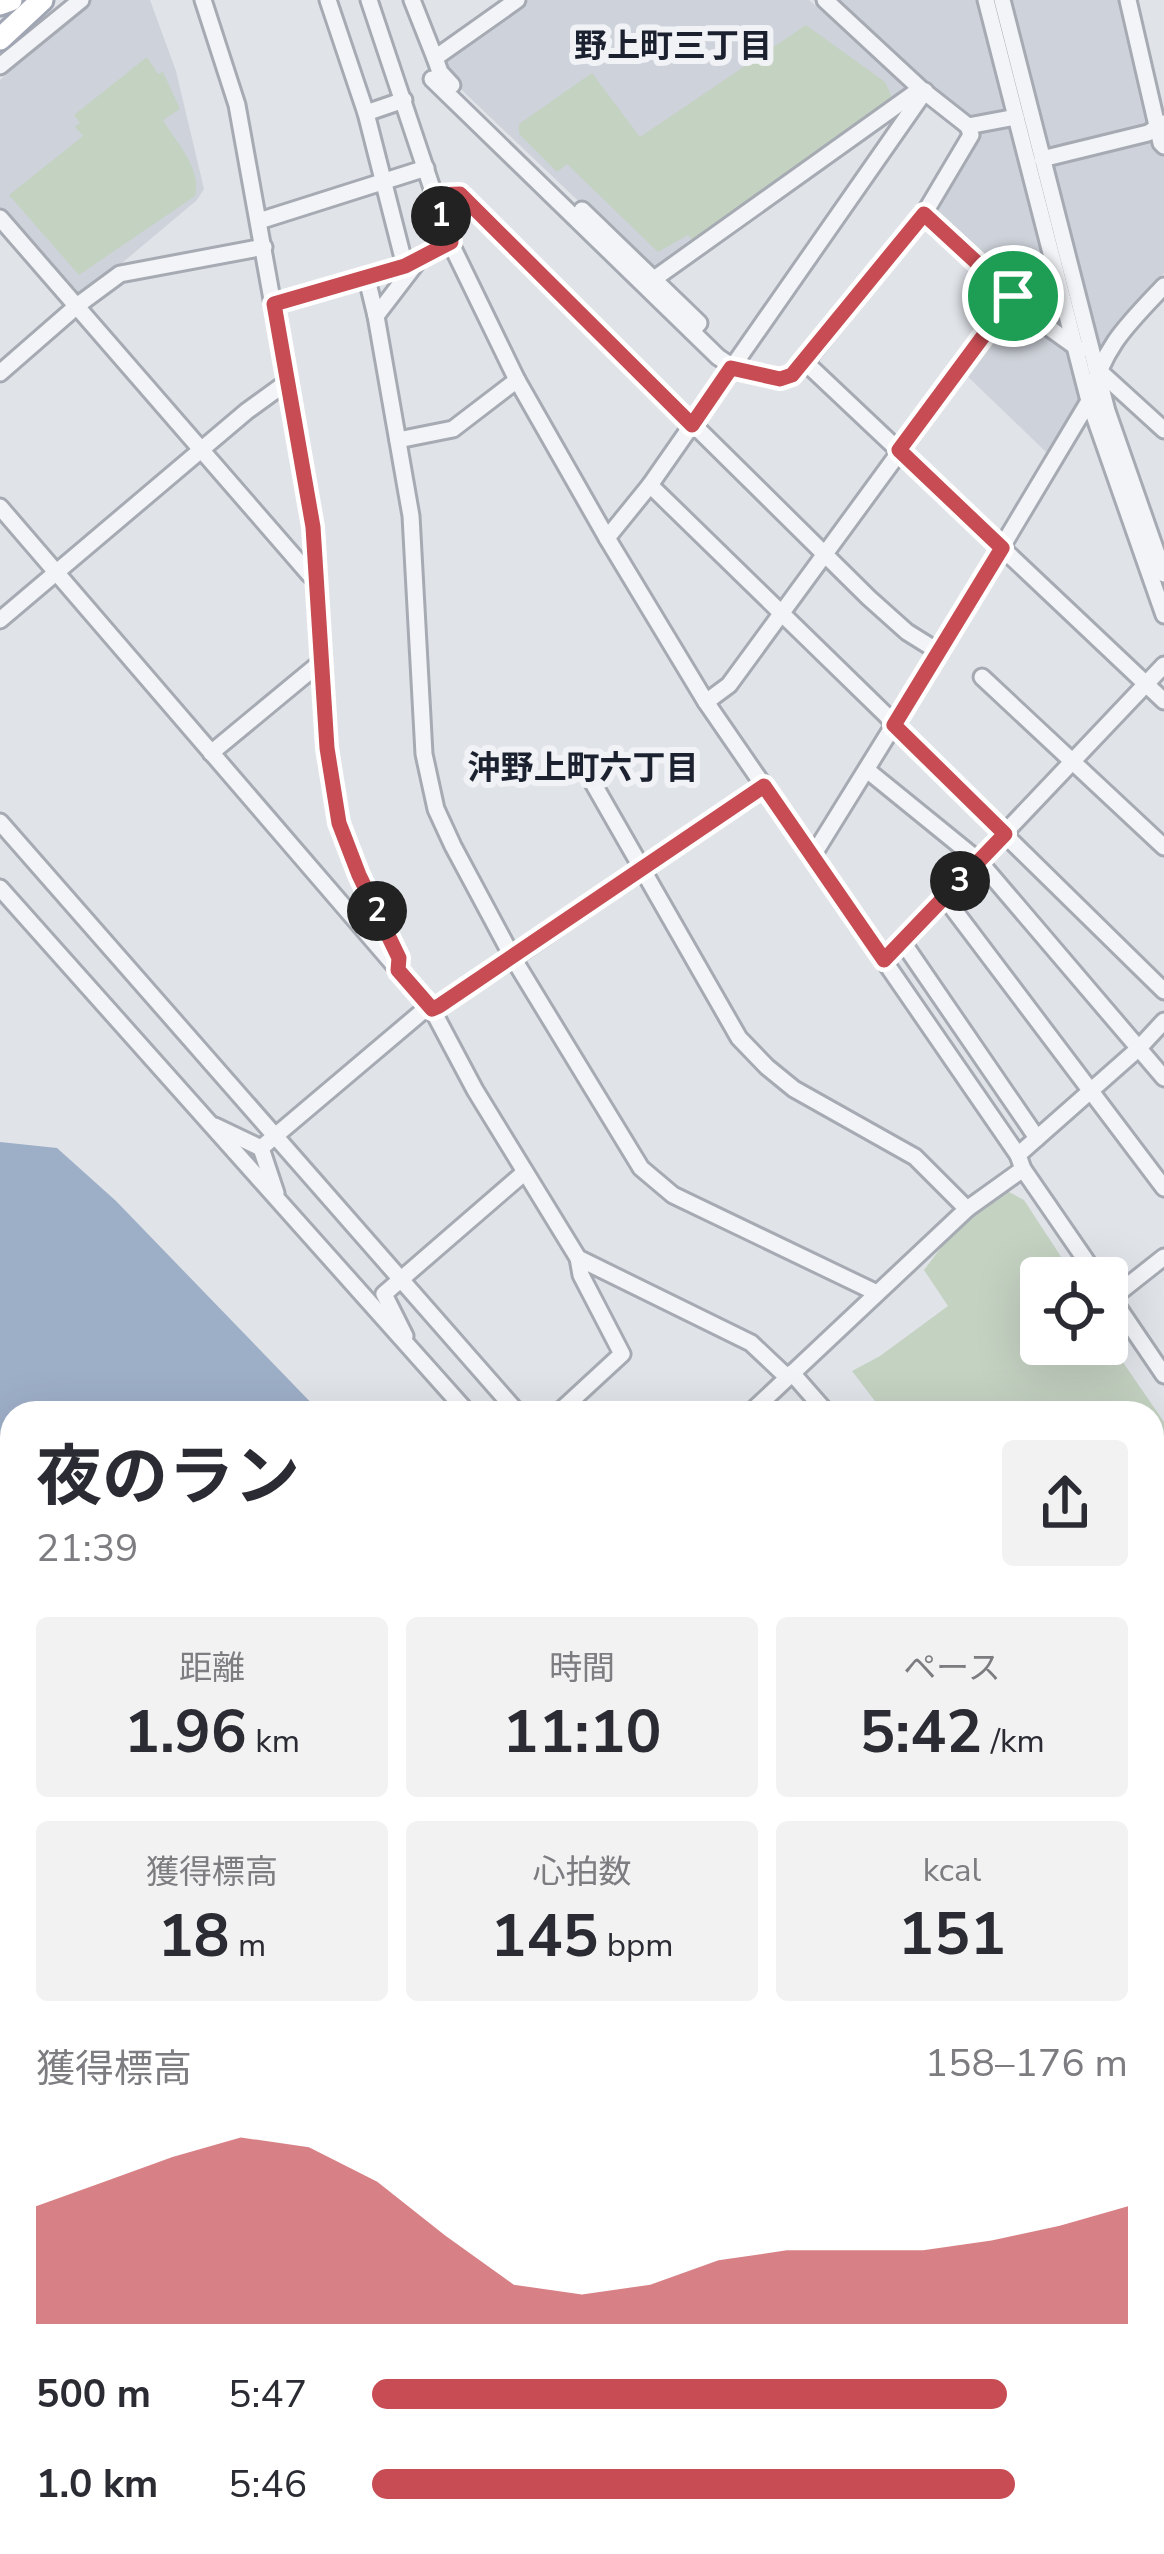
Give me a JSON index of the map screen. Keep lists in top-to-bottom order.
{
  "districts": ["野上町三丁目", "沖野上町六丁目"],
  "page": {
    "pins": ["1", "3", "2"],
    "heading": ["夜のラン", "21:39"],
    "stats": [
      ["距離", "1.96 km"],
      ["時間", "11:10"],
      ["ペース", "5:42 /km"],
      ["獲得標高", "18 m"],
      ["心拍数", "145 bpm"],
      ["kcal", "151"]
    ],
    "chart": ["獲得標高", "158–176 m"],
    "list": [
      {
        "name": "500 m",
        "note": "5:47"
      },
      {
        "name": "1.0 km",
        "note": "5:46"
      }
    ]
  }
}
